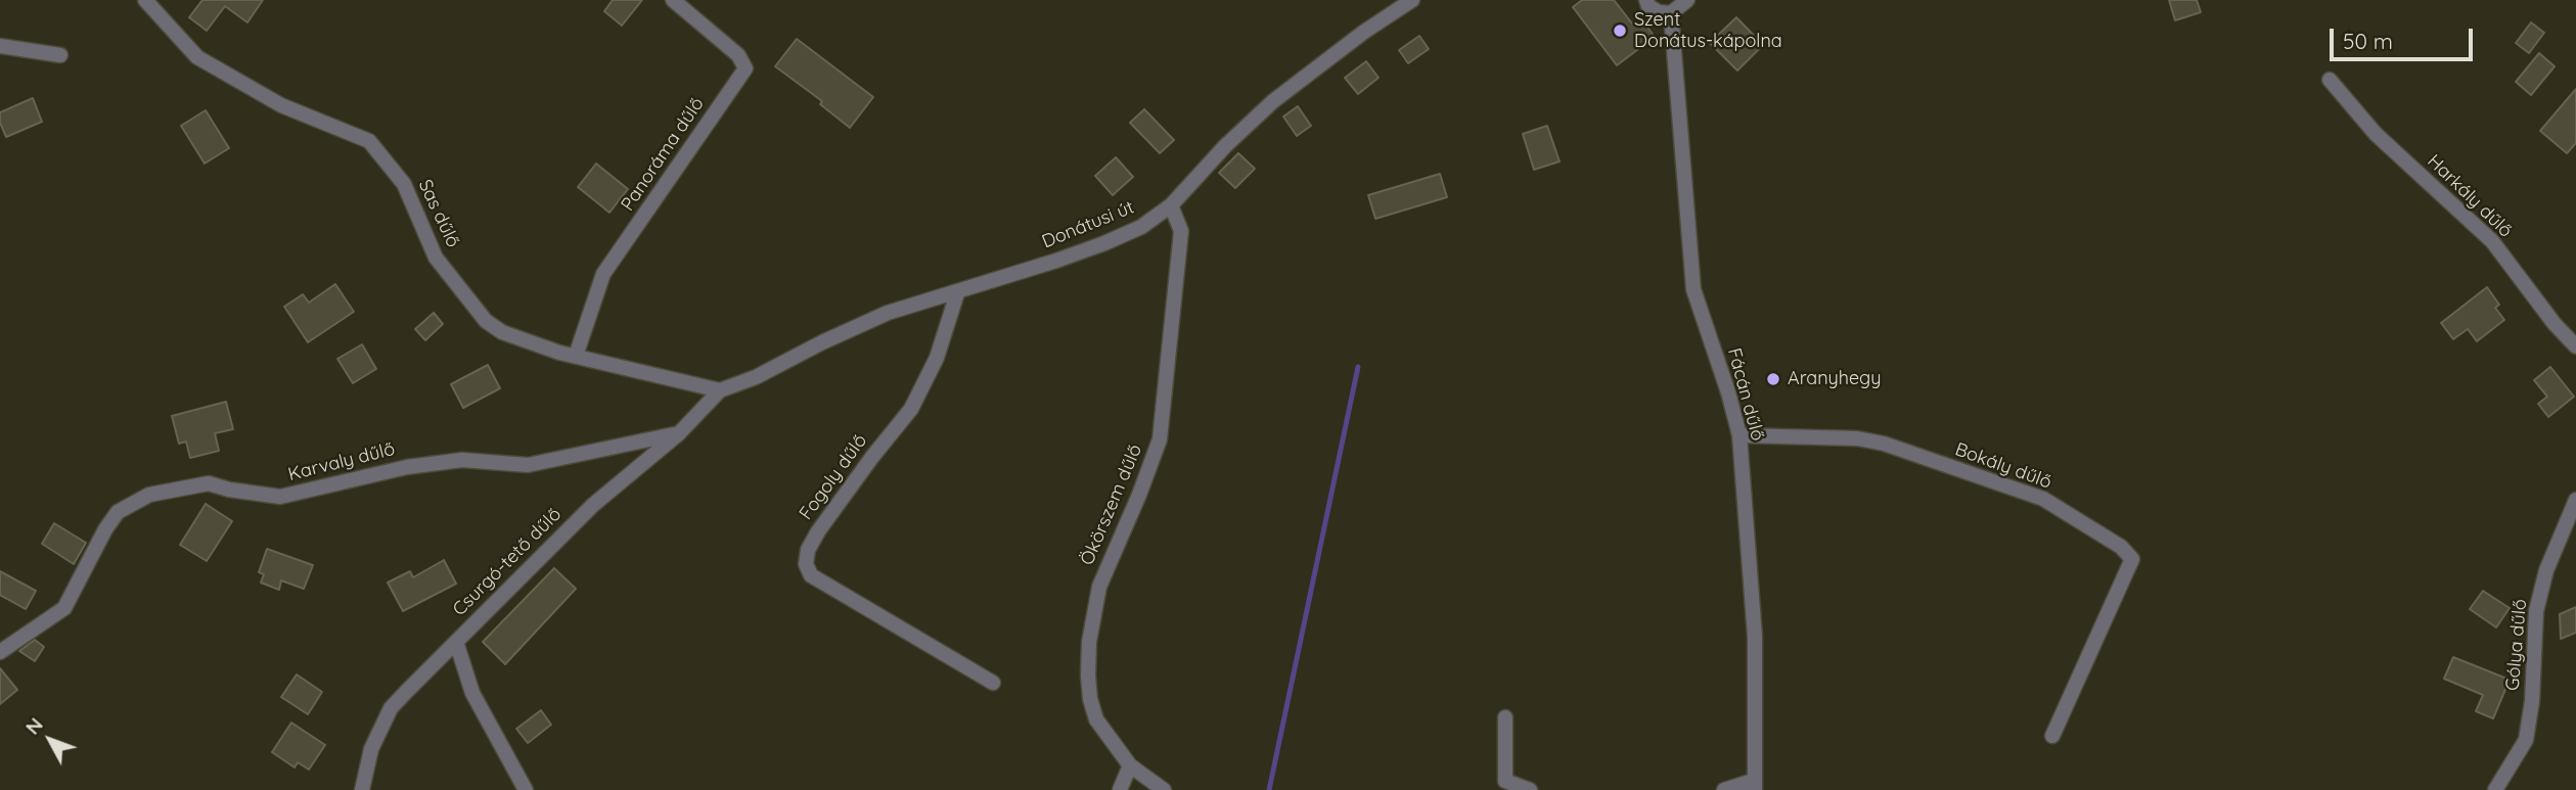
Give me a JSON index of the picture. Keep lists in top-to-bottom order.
{
  "streets": {
    "street": [
      "Panoráma dűlő",
      "Harkály dűlő",
      "Sas dűlő",
      "Donátusi út",
      "Fácán dűlő",
      "Karvaly dűlő",
      "Bokály dűlő",
      "Fogoly dűlő",
      "Ökörszem dűlő",
      "Csurgó-tető dűlő",
      "Gólya dűlő"
    ]
  },
  "crossings": [
    ["Panoráma dűlő", "Sas dűlő"],
    ["Sas dűlő", "Donátusi út"],
    ["Sas dűlő", "Csurgó-tető dűlő"],
    ["Donátusi út", "Fogoly dűlő"],
    ["Donátusi út", "Ökörszem dűlő"],
    ["Donátusi út", "Csurgó-tető dűlő"],
    ["Fácán dűlő", "Bokály dűlő"],
    ["Karvaly dűlő", "Csurgó-tető dűlő"]
  ],
  "places": ["Szent Donátus-kápolna", "Aranyhegy"],
  "scale_bar": "50 m",
  "north": "top left"
}
